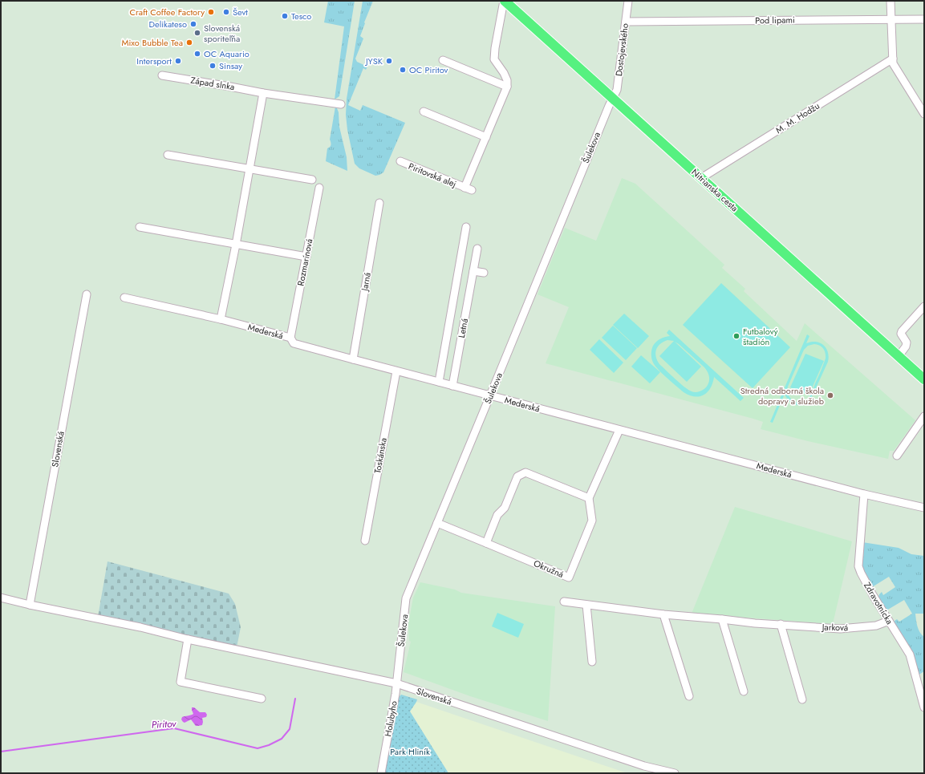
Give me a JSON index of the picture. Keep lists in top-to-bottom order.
{
  "streets": {
    "main road": ["Nitrianska cesta"],
    "street": [
      "Pod lipami",
      "Dostojevského",
      "Západ slnka",
      "M. M. Hodžu",
      "Šulekova",
      "Piritovská alej",
      "Rozmarínová",
      "Jarná",
      "Letná",
      "Mederská",
      "Slovenská",
      "Toskánska",
      "Okružná",
      "Zdravotnícka",
      "Jarková",
      "Holubyho"
    ]
  },
  "crossings": [
    ["Pod lipami", "Dostojevského"],
    ["Dostojevského", "Šulekova"],
    ["Dostojevského", "Nitrianska cesta"],
    ["M. M. Hodžu", "Nitrianska cesta"],
    ["Šulekova", "Nitrianska cesta"],
    ["Šulekova", "Mederská"],
    ["Šulekova", "Slovenská"],
    ["Šulekova", "Okružná"],
    ["Šulekova", "Holubyho"],
    ["Rozmarínová", "Mederská"],
    ["Jarná", "Mederská"],
    ["Letná", "Mederská"],
    ["Mederská", "Toskánska"],
    ["Mederská", "Zdravotnícka"],
    ["Slovenská", "Holubyho"],
    ["Zdravotnícka", "Jarková"]
  ],
  "water": ["Piritov"],
  "parks": ["Park Hliník"],
  "places": [
    "Craft Coffee Factory",
    "Ševt",
    "Tesco",
    "Delikateso",
    "Slovenská sporiteľňa",
    "Mixo Bubble Tea",
    "OC Aquario",
    "Intersport",
    "JYSK",
    "Sinsay",
    "OC Piritov",
    "Futbalový štadión",
    "Stredná odborná škola dopravy a služieb"
  ]
}
